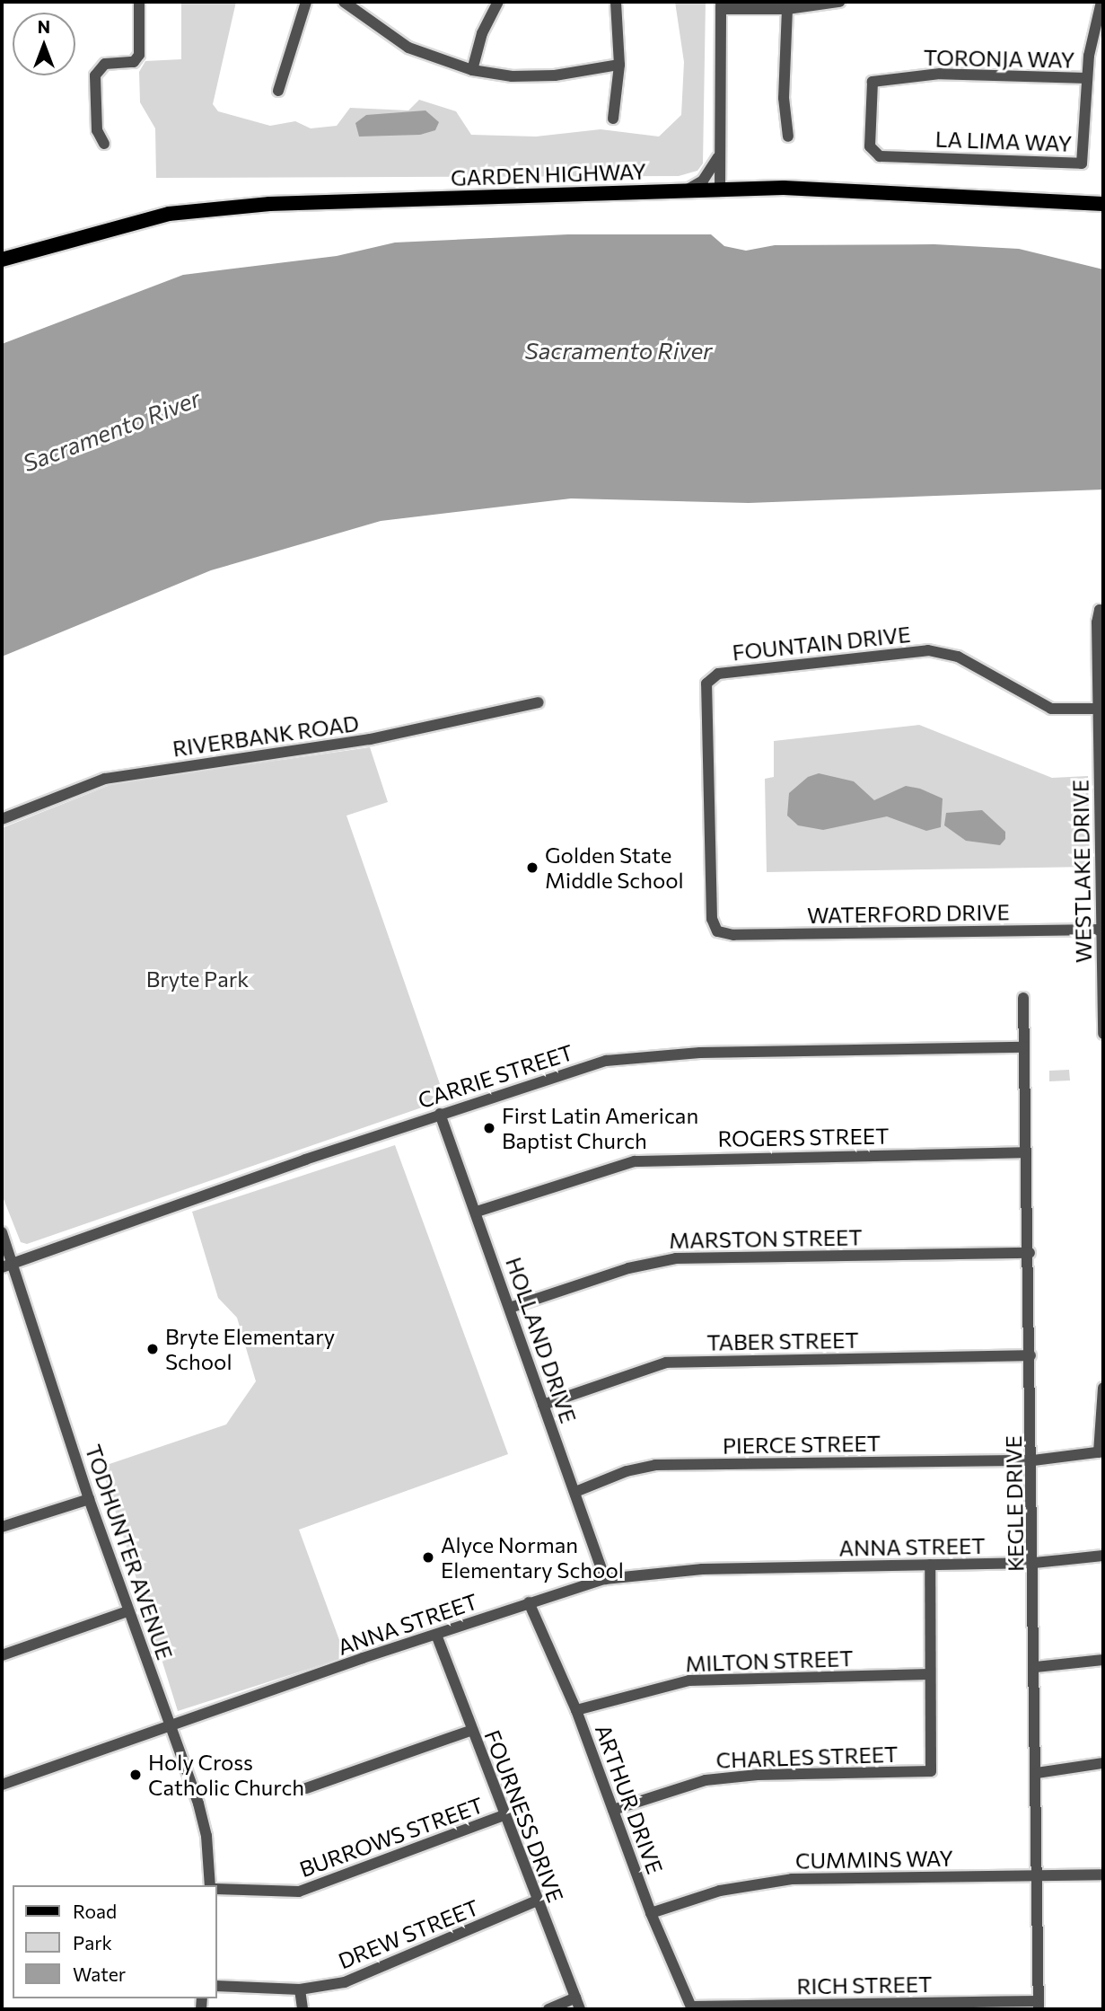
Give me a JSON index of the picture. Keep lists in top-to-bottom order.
{
  "streets": {
    "main road": ["GARDEN HIGHWAY"],
    "street": [
      "TORONJA WAY",
      "LA LIMA WAY",
      "FOUNTAIN DRIVE",
      "RIVERBANK ROAD",
      "WESTLAKE DRIVE",
      "WATERFORD DRIVE",
      "CARRIE STREET",
      "ROGERS STREET",
      "MARSTON STREET",
      "HOLLAND DRIVE",
      "TABER STREET",
      "PIERCE STREET",
      "KEGLE DRIVE",
      "ANNA STREET",
      "TODHUNTER AVENUE",
      "MILTON STREET",
      "CHARLES STREET",
      "ARTHUR DRIVE",
      "FOURNESS DRIVE",
      "BURROWS STREET",
      "CUMMINS WAY",
      "DREW STREET",
      "RICH STREET"
    ]
  },
  "crossings": [
    ["TORONJA WAY", "LA LIMA WAY"],
    ["FOUNTAIN DRIVE", "WESTLAKE DRIVE"],
    ["FOUNTAIN DRIVE", "WATERFORD DRIVE"],
    ["WESTLAKE DRIVE", "WATERFORD DRIVE"],
    ["CARRIE STREET", "HOLLAND DRIVE"],
    ["CARRIE STREET", "KEGLE DRIVE"],
    ["CARRIE STREET", "TODHUNTER AVENUE"],
    ["ROGERS STREET", "HOLLAND DRIVE"],
    ["ROGERS STREET", "KEGLE DRIVE"],
    ["MARSTON STREET", "HOLLAND DRIVE"],
    ["MARSTON STREET", "KEGLE DRIVE"],
    ["HOLLAND DRIVE", "TABER STREET"],
    ["HOLLAND DRIVE", "PIERCE STREET"],
    ["HOLLAND DRIVE", "ANNA STREET"],
    ["TABER STREET", "KEGLE DRIVE"],
    ["PIERCE STREET", "KEGLE DRIVE"],
    ["KEGLE DRIVE", "ANNA STREET"],
    ["KEGLE DRIVE", "CUMMINS WAY"],
    ["KEGLE DRIVE", "RICH STREET"],
    ["ANNA STREET", "TODHUNTER AVENUE"],
    ["ANNA STREET", "ARTHUR DRIVE"],
    ["ANNA STREET", "FOURNESS DRIVE"],
    ["MILTON STREET", "CHARLES STREET"],
    ["MILTON STREET", "ARTHUR DRIVE"],
    ["CHARLES STREET", "ARTHUR DRIVE"],
    ["ARTHUR DRIVE", "CUMMINS WAY"],
    ["ARTHUR DRIVE", "RICH STREET"],
    ["FOURNESS DRIVE", "BURROWS STREET"],
    ["FOURNESS DRIVE", "DREW STREET"]
  ],
  "water": ["Sacramento River"],
  "parks": ["Bryte Park"],
  "places": [
    "Golden State Middle School",
    "First Latin American Baptist Church",
    "Bryte Elementary School",
    "Alyce Norman Elementary School",
    "Holy Cross Catholic Church"
  ],
  "legend": ["Road", "Park", "Water"],
  "north": "top"
}
